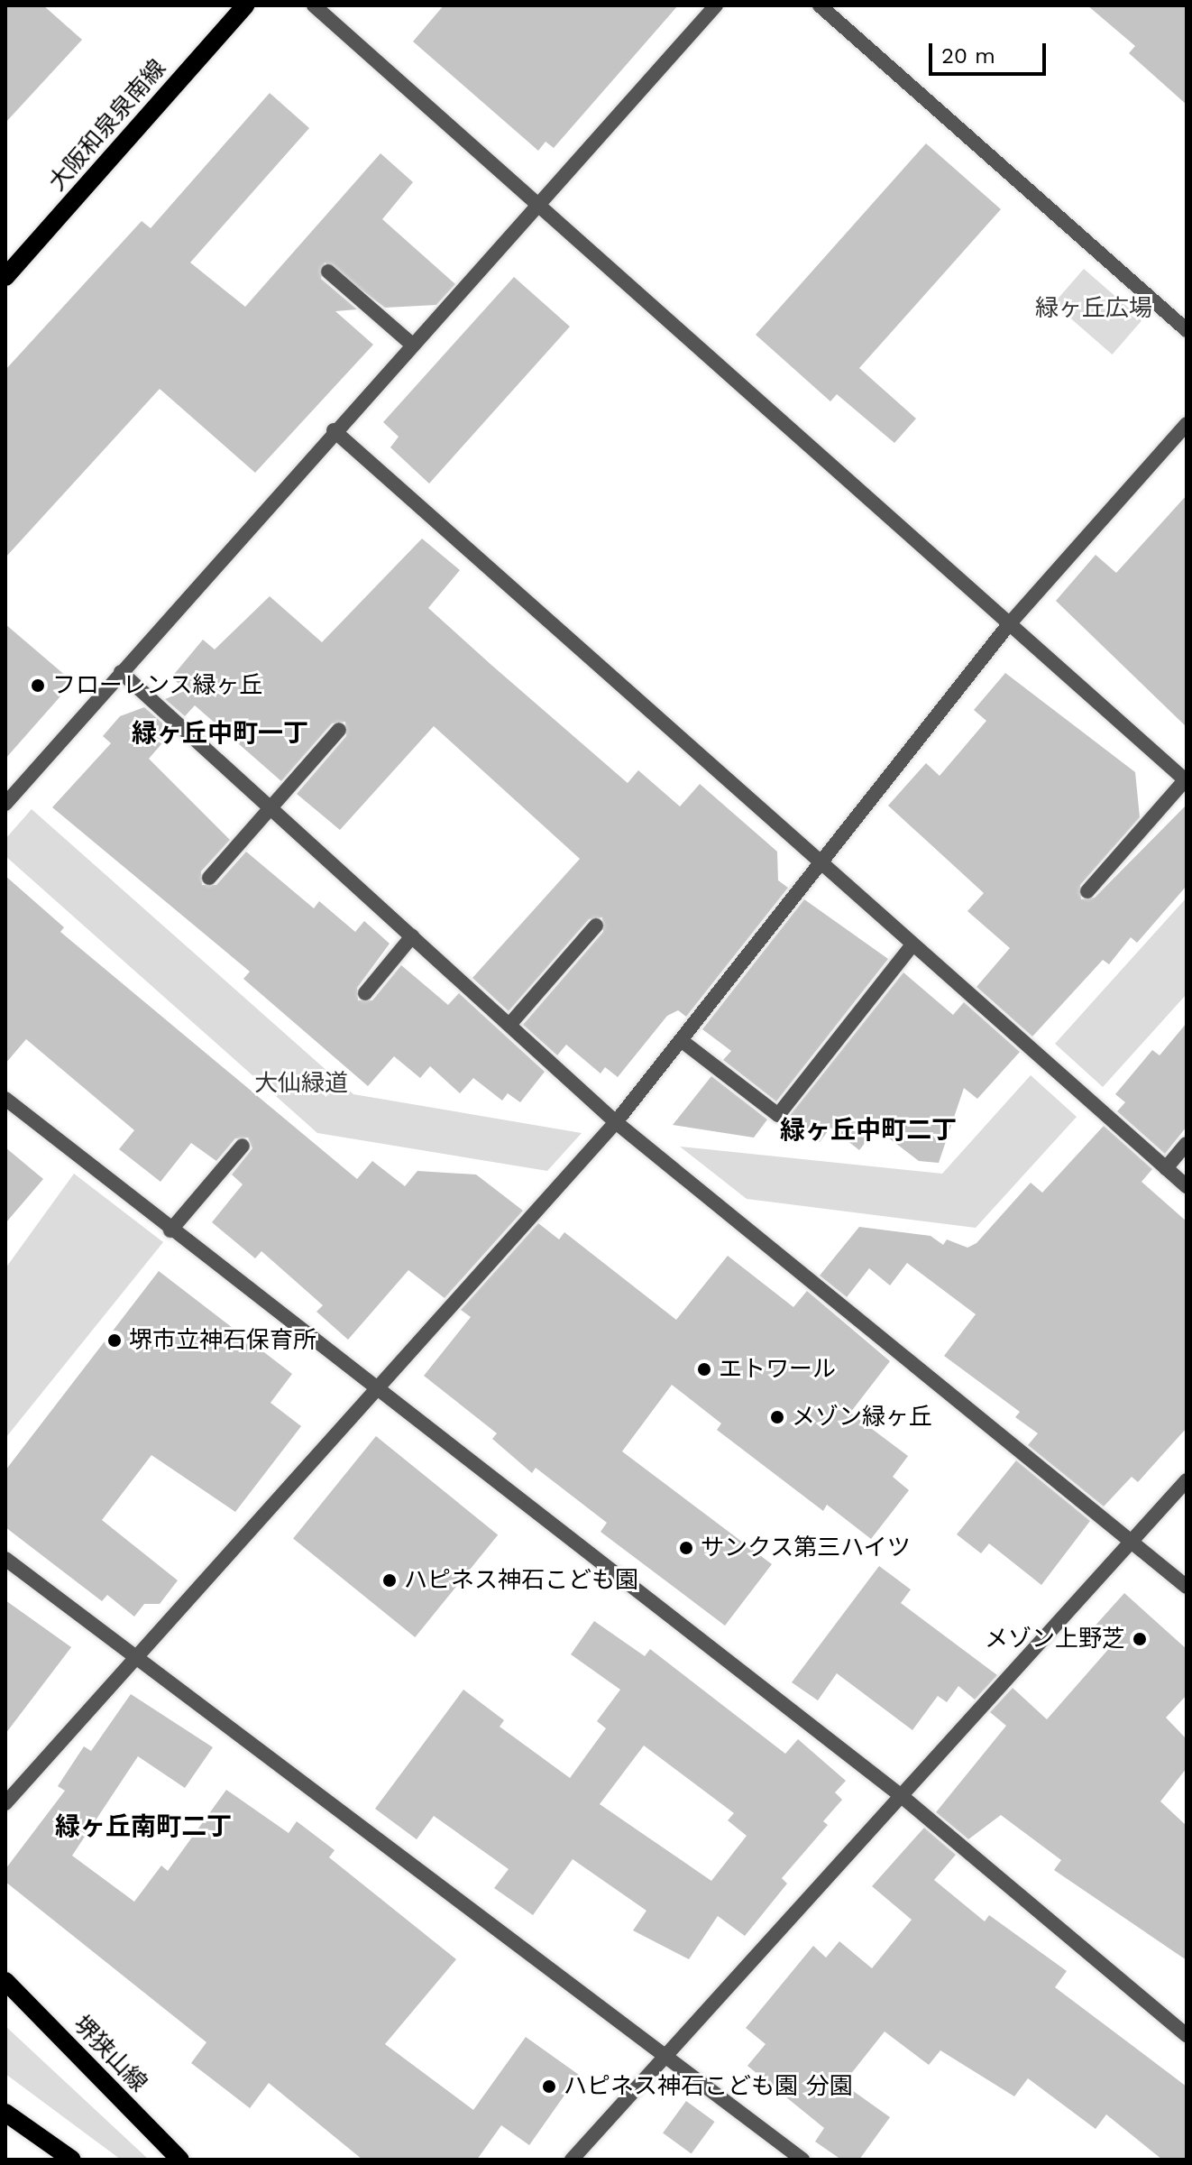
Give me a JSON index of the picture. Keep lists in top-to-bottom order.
{
  "streets": {
    "main road": ["大阪和泉泉南線", "堺狭山線"]
  },
  "districts": ["緑ヶ丘中町一丁", "緑ヶ丘中町二丁", "緑ヶ丘南町二丁"],
  "parks": ["緑ヶ丘広場", "大仙緑道"],
  "places": [
    "フローレンス緑ヶ丘",
    "堺市立神石保育所",
    "エトワール",
    "メゾン緑ヶ丘",
    "サンクス第三ハイツ",
    "ハピネス神石こども園",
    "メゾン上野芝",
    "ハピネス神石こども園 分園"
  ],
  "scale_bar": "20 m"
}
